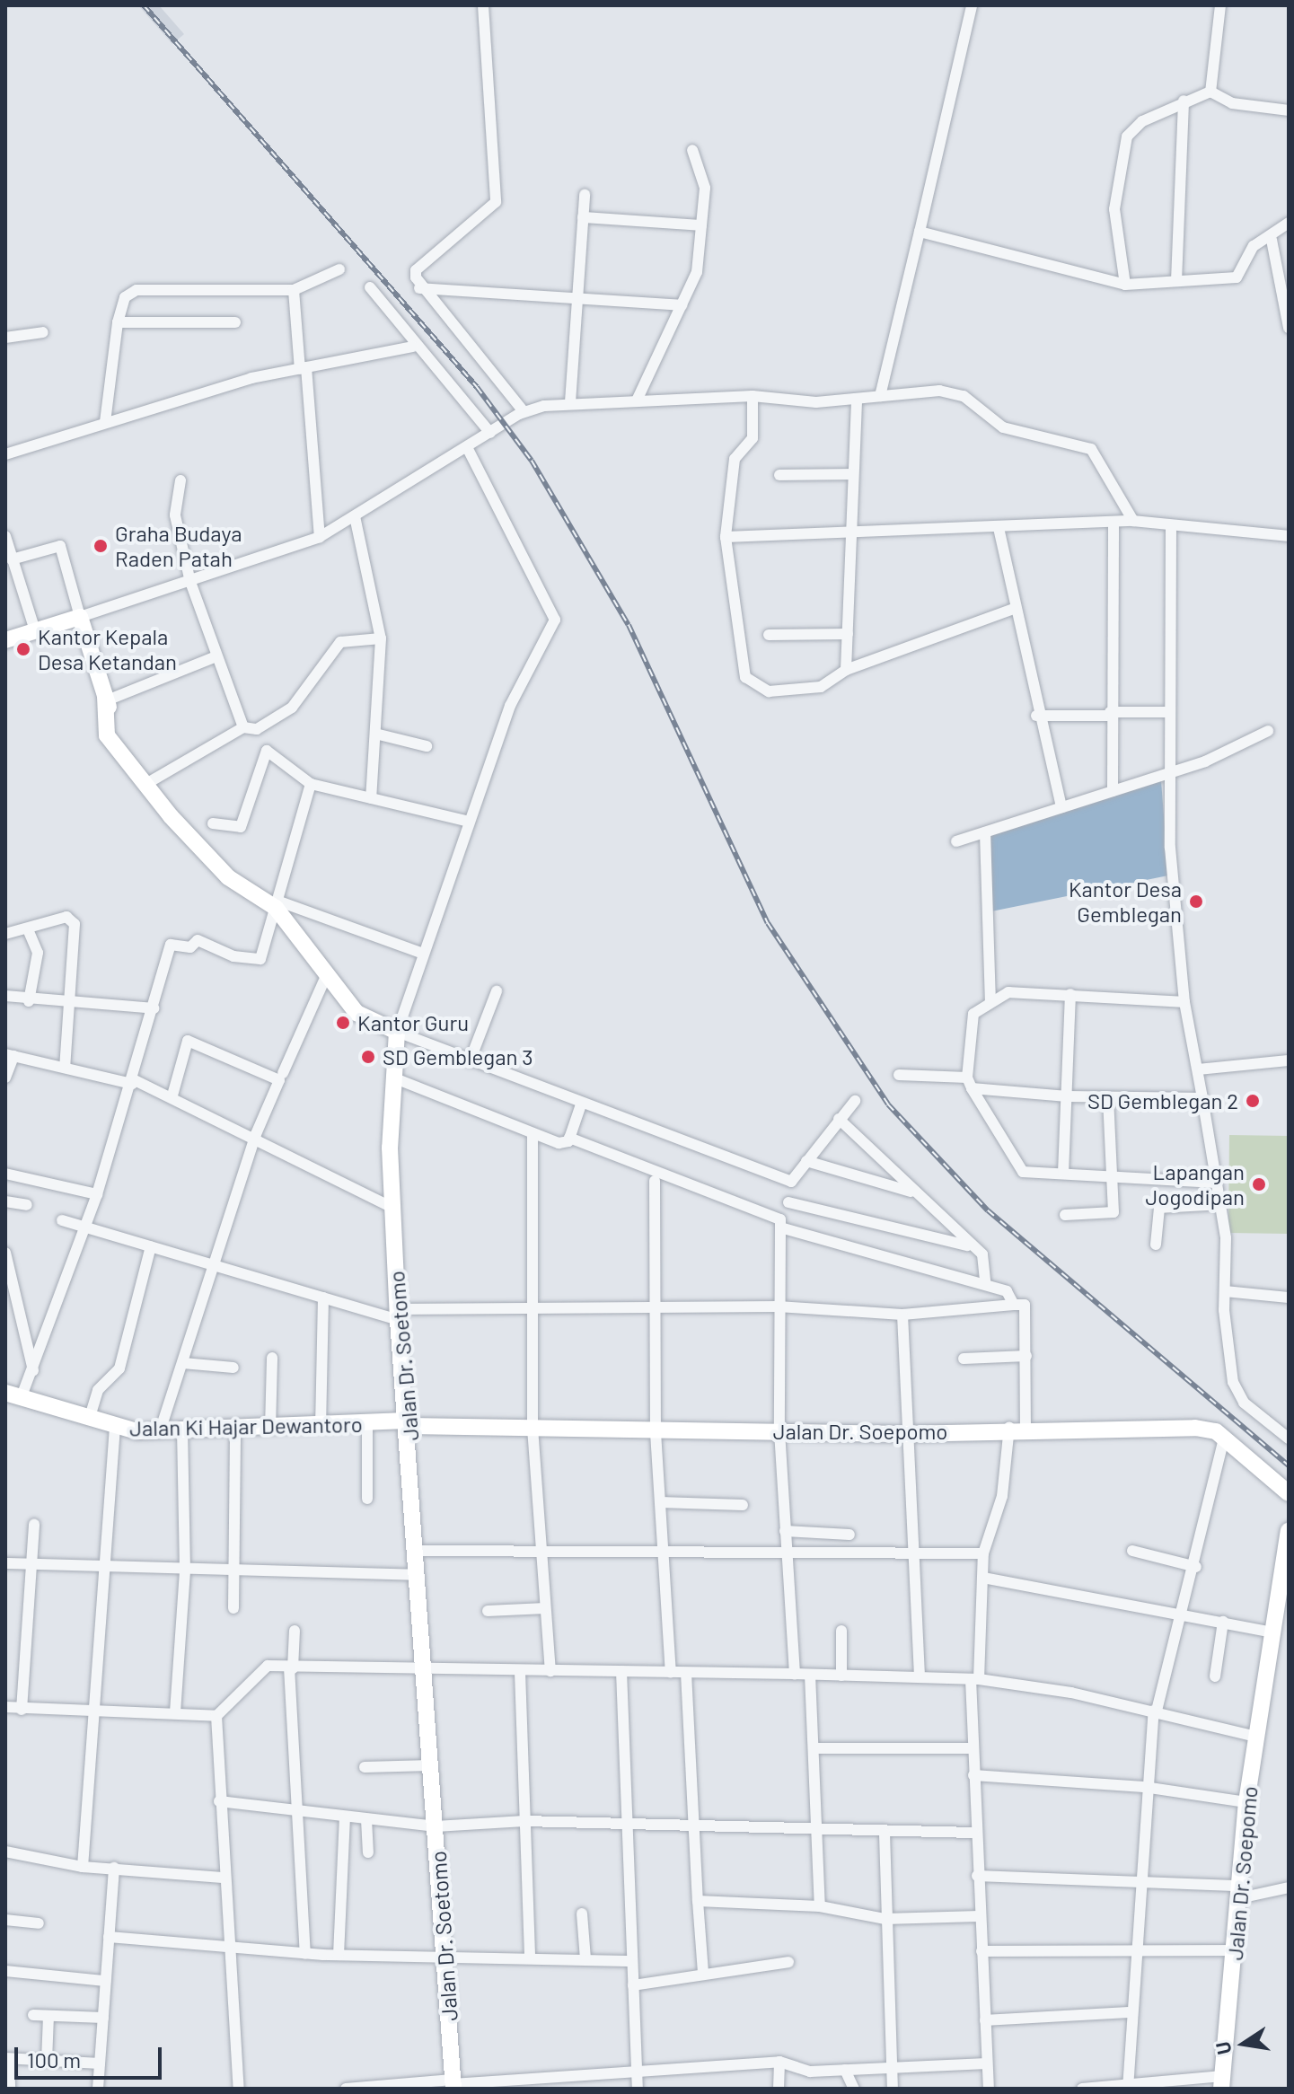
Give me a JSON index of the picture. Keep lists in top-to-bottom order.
{
  "streets": {
    "street": ["Jalan Dr. Soetomo", "Jalan Ki Hajar Dewantoro", "Jalan Dr. Soepomo"]
  },
  "crossings": [
    ["Jalan Dr. Soetomo", "Jalan Ki Hajar Dewantoro"],
    ["Jalan Dr. Soetomo", "Jalan Dr. Soepomo"],
    ["Jalan Ki Hajar Dewantoro", "Jalan Dr. Soepomo"]
  ],
  "places": [
    "Graha Budaya Raden Patah",
    "Kantor Kepala Desa Ketandan",
    "Kantor Desa Gemblegan",
    "Kantor Guru",
    "SD Gemblegan 3",
    "SD Gemblegan 2",
    "Lapangan Jogodipan"
  ],
  "scale_bar": "100 m",
  "north": "left"
}
